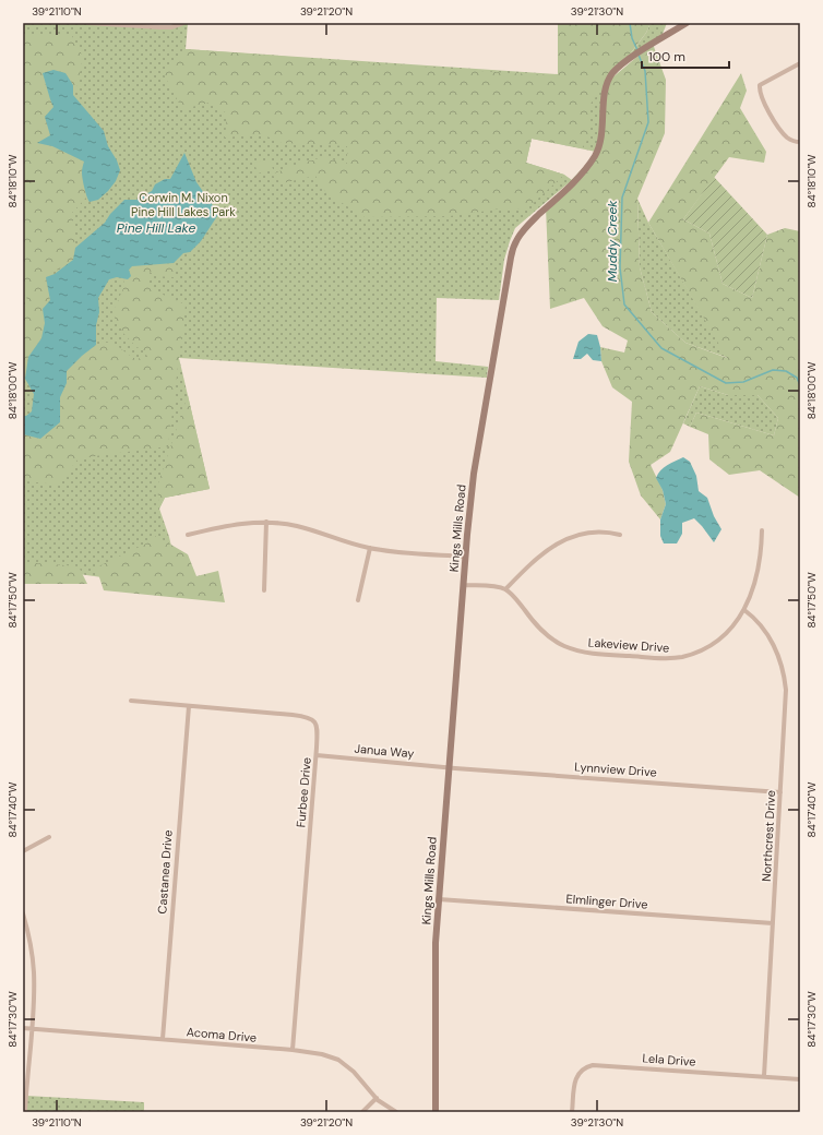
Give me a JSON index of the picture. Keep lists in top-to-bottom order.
{
  "streets": {
    "street": [
      "Kings Mills Road",
      "Lakeview Drive",
      "Janua Way",
      "Lynnview Drive",
      "Furbee Drive",
      "Northcrest Drive",
      "Castanea Drive",
      "Elmlinger Drive",
      "Acoma Drive",
      "Lela Drive"
    ]
  },
  "crossings": [
    ["Kings Mills Road", "Janua Way"],
    ["Kings Mills Road", "Lynnview Drive"],
    ["Kings Mills Road", "Elmlinger Drive"],
    ["Lakeview Drive", "Northcrest Drive"],
    ["Janua Way", "Lynnview Drive"],
    ["Janua Way", "Furbee Drive"],
    ["Lynnview Drive", "Northcrest Drive"],
    ["Furbee Drive", "Castanea Drive"],
    ["Furbee Drive", "Acoma Drive"],
    ["Northcrest Drive", "Elmlinger Drive"],
    ["Northcrest Drive", "Lela Drive"],
    ["Castanea Drive", "Acoma Drive"]
  ],
  "water": ["Pine Hill Lake", "Muddy Creek"],
  "parks": ["Corwin M. Nixon Pine Hill Lakes Park"],
  "scale_bar": "100 m",
  "coordinates": [
    "39°21'10\"N",
    "39°21'20\"N",
    "39°21'30\"N",
    "84°18'10\"W",
    "84°18'00\"W",
    "84°17'50\"W",
    "84°17'40\"W",
    "84°17'30\"W"
  ]
}
